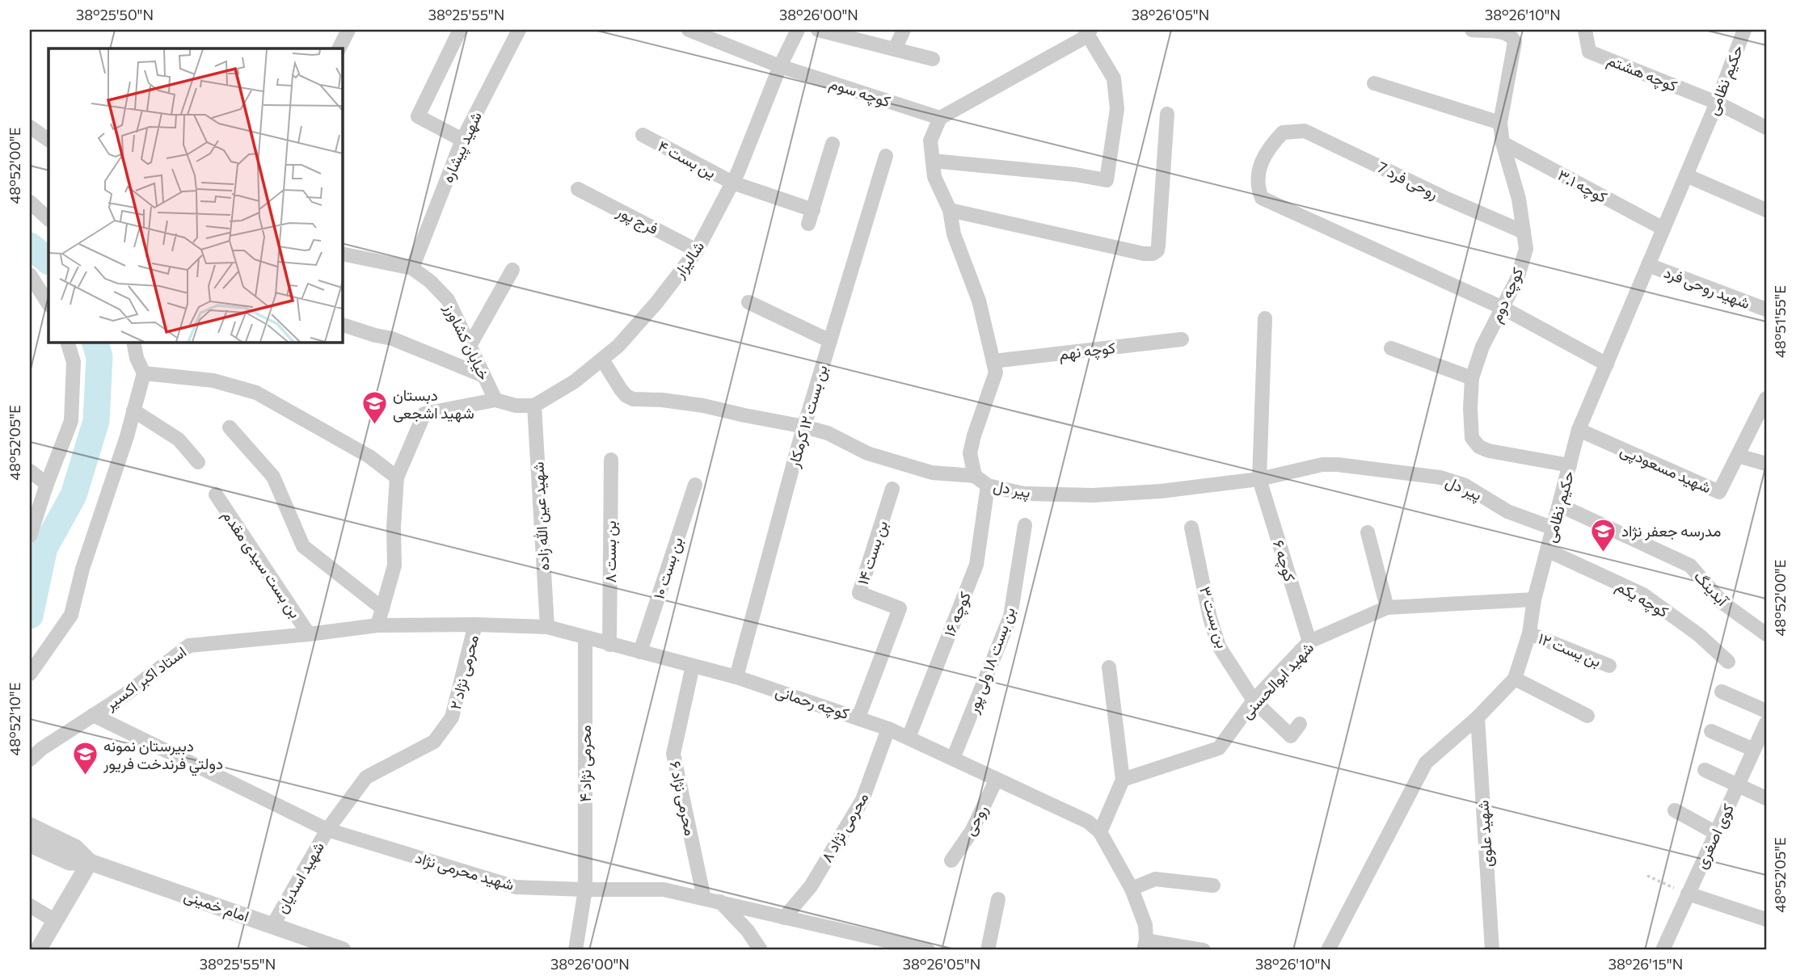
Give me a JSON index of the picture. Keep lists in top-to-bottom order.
{
  "streets": {
    "street": [
      "کوچه هشتم",
      "حکیم نظامی",
      "کوچه سوم",
      "شهید پیشاره",
      "ین بست ۴",
      "روحی فرد 7",
      "کوچه ۳.۱",
      "فرج پور",
      "شالیزار",
      "شهید روحی فرد",
      "کوچه دوم",
      "خیابان کشاورز",
      "کوچه نهم",
      "بن بست ۱۲ کرمکار",
      "شهید مسعودپی",
      "پیر دل",
      "شهید عین الله زاده",
      "بن بست ۸",
      "بن بست ۱۴",
      "کوچه ۶",
      "بن بست سیدی مقدم",
      "بن بست ۱۰",
      "آبدینگ",
      "کوچه یکم",
      "کوچه ۱۶",
      "بن بست ۳",
      "بن یست ۱۲",
      "بن بست ۱۸ ولی پور",
      "محرمی نژاد ۲",
      "استاد اکبر اکسیر",
      "شهید ابوالحسنی",
      "کوچه رحمانی",
      "محرمی نژاد ۴",
      "محرمی نژاد ۶",
      "روحی",
      "محرمی نژاد ۸",
      "شهید علوی",
      "کوی اصغری",
      "شهید محرمی نژاد",
      "شهید اسدیان",
      "امام خمینی"
    ]
  },
  "crossings": [
    ["کوچه هشتم", "حکیم نظامی"],
    ["حکیم نظامی", "کوچه ۳.۱"],
    ["حکیم نظامی", "شهید روحی فرد"],
    ["حکیم نظامی", "کوچه دوم"],
    ["حکیم نظامی", "شهید مسعودپی"],
    ["حکیم نظامی", "پیر دل"],
    ["حکیم نظامی", "آبدینگ"],
    ["حکیم نظامی", "کوچه یکم"],
    ["حکیم نظامی", "بن یست ۱۲"],
    ["حکیم نظامی", "شهید ابوالحسنی"],
    ["حکیم نظامی", "شهید علوی"],
    ["کوچه سوم", "شالیزار"],
    ["کوچه سوم", "پیر دل"],
    ["شهید پیشاره", "خیابان کشاورز"],
    ["ین بست ۴", "شالیزار"],
    ["روحی فرد 7", "کوچه دوم"],
    ["کوچه ۳.۱", "کوچه دوم"],
    ["فرج پور", "شالیزار"],
    ["شالیزار", "شهید عین الله زاده"],
    ["کوچه نهم", "پیر دل"],
    ["بن بست ۱۲ کرمکار", "کوچه رحمانی"],
    ["پیر دل", "کوچه ۶"],
    ["پیر دل", "کوچه ۱۶"],
    ["شهید عین الله زاده", "کوچه رحمانی"],
    ["بن بست ۸", "کوچه رحمانی"],
    ["بن بست ۱۴", "کوچه رحمانی"],
    ["کوچه ۶", "شهید ابوالحسنی"],
    ["بن بست سیدی مقدم", "استاد اکبر اکسیر"],
    ["بن بست ۱۰", "کوچه رحمانی"],
    ["کوچه ۱۶", "کوچه رحمانی"],
    ["بن بست ۳", "شهید ابوالحسنی"],
    ["بن بست ۱۸ ولی پور", "کوچه رحمانی"],
    ["محرمی نژاد ۲", "کوچه رحمانی"],
    ["محرمی نژاد ۲", "شهید محرمی نژاد"],
    ["محرمی نژاد ۲", "شهید اسدیان"],
    ["استاد اکبر اکسیر", "کوچه رحمانی"],
    ["استاد اکبر اکسیر", "شهید محرمی نژاد"],
    ["کوچه رحمانی", "محرمی نژاد ۴"],
    ["کوچه رحمانی", "محرمی نژاد ۶"],
    ["کوچه رحمانی", "روحی"],
    ["کوچه رحمانی", "محرمی نژاد ۸"],
    ["محرمی نژاد ۴", "شهید محرمی نژاد"],
    ["محرمی نژاد ۶", "شهید محرمی نژاد"],
    ["محرمی نژاد ۸", "شهید محرمی نژاد"],
    ["شهید محرمی نژاد", "شهید اسدیان"],
    ["شهید اسدیان", "امام خمینی"]
  ],
  "places": {
    "school or university": ["دبستان شهید اشجعی", "مدرسه جعفر نژاد", "دبیرستان نمونه دولتي فرندخت فريور"]
  },
  "coordinates": [
    "38°25'50\"N",
    "38°25'55\"N",
    "38°26'00\"N",
    "38°26'05\"N",
    "38°26'10\"N",
    "48°52'00\"E",
    "48°51'55\"E",
    "48°52'05\"E",
    "48°52'10\"E",
    "38°26'15\"N"
  ]
}
